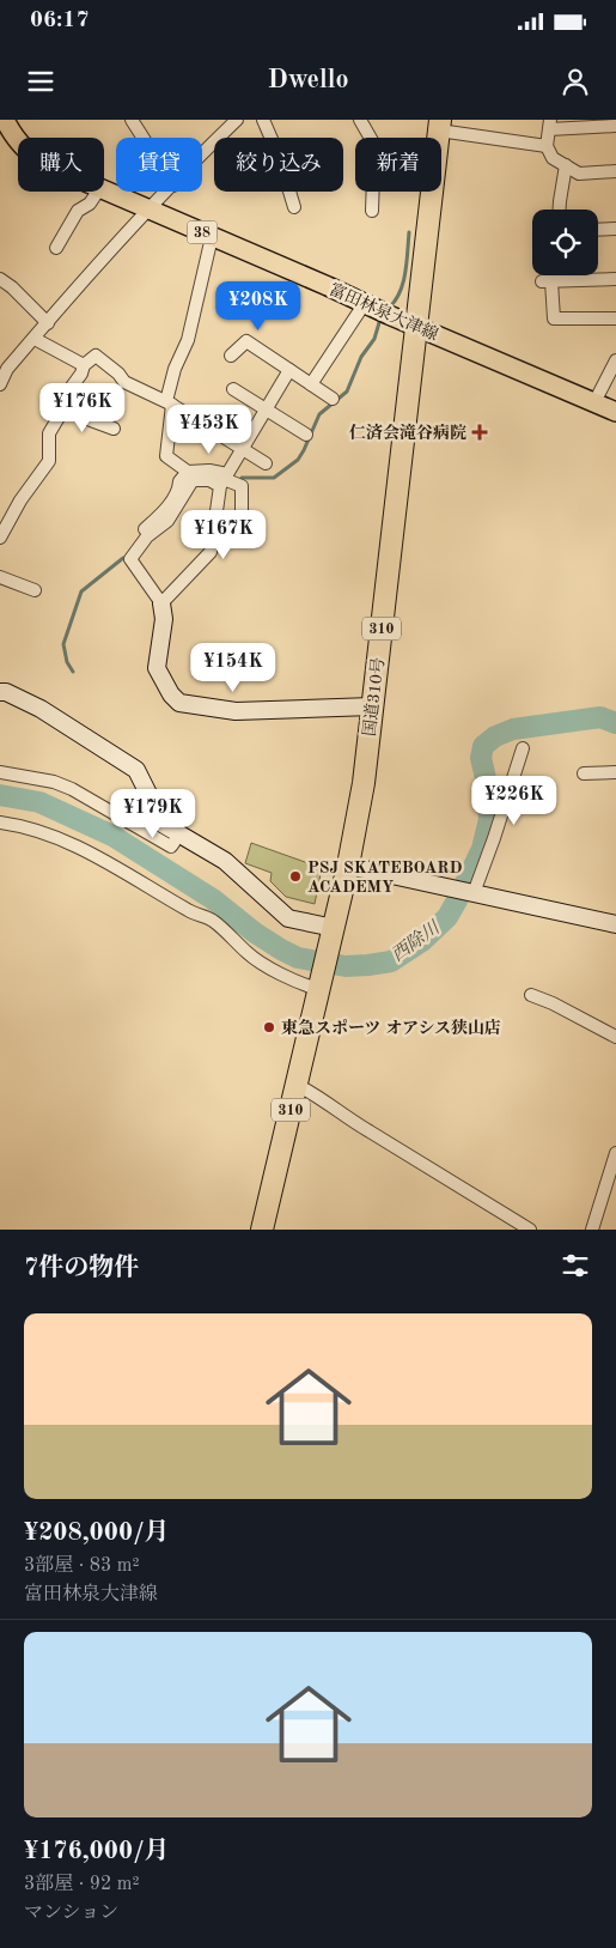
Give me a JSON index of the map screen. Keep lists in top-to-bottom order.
{
  "streets": {
    "highway": ["310", "国道310号"],
    "main road": ["38", "富田林泉大津線"]
  },
  "crossings": [
    ["富田林泉大津線", "国道310号"]
  ],
  "water": ["西除川"],
  "places": {
    "health": ["仁済会滝谷病院"],
    "other": ["PSJ SKATEBOARD ACADEMY", "東急スポーツ オアシス狭山店"]
  },
  "page": {
    "status": "06:17",
    "header": "Dwello",
    "chip": [
      "購入",
      "賃貸",
      "絞り込み",
      "新着"
    ],
    "price": [
      "¥208K",
      "¥176K",
      "¥453K",
      "¥167K",
      "¥154K",
      "¥226K",
      "¥179K"
    ],
    "heading": "7件の物件",
    "list": [
      {
        "name": "¥208,000/月",
        "note": "3部屋 · 83 m² · 富田林泉大津線"
      },
      {
        "name": "¥176,000/月",
        "note": "3部屋 · 92 m² · マンション"
      }
    ]
  }
}
